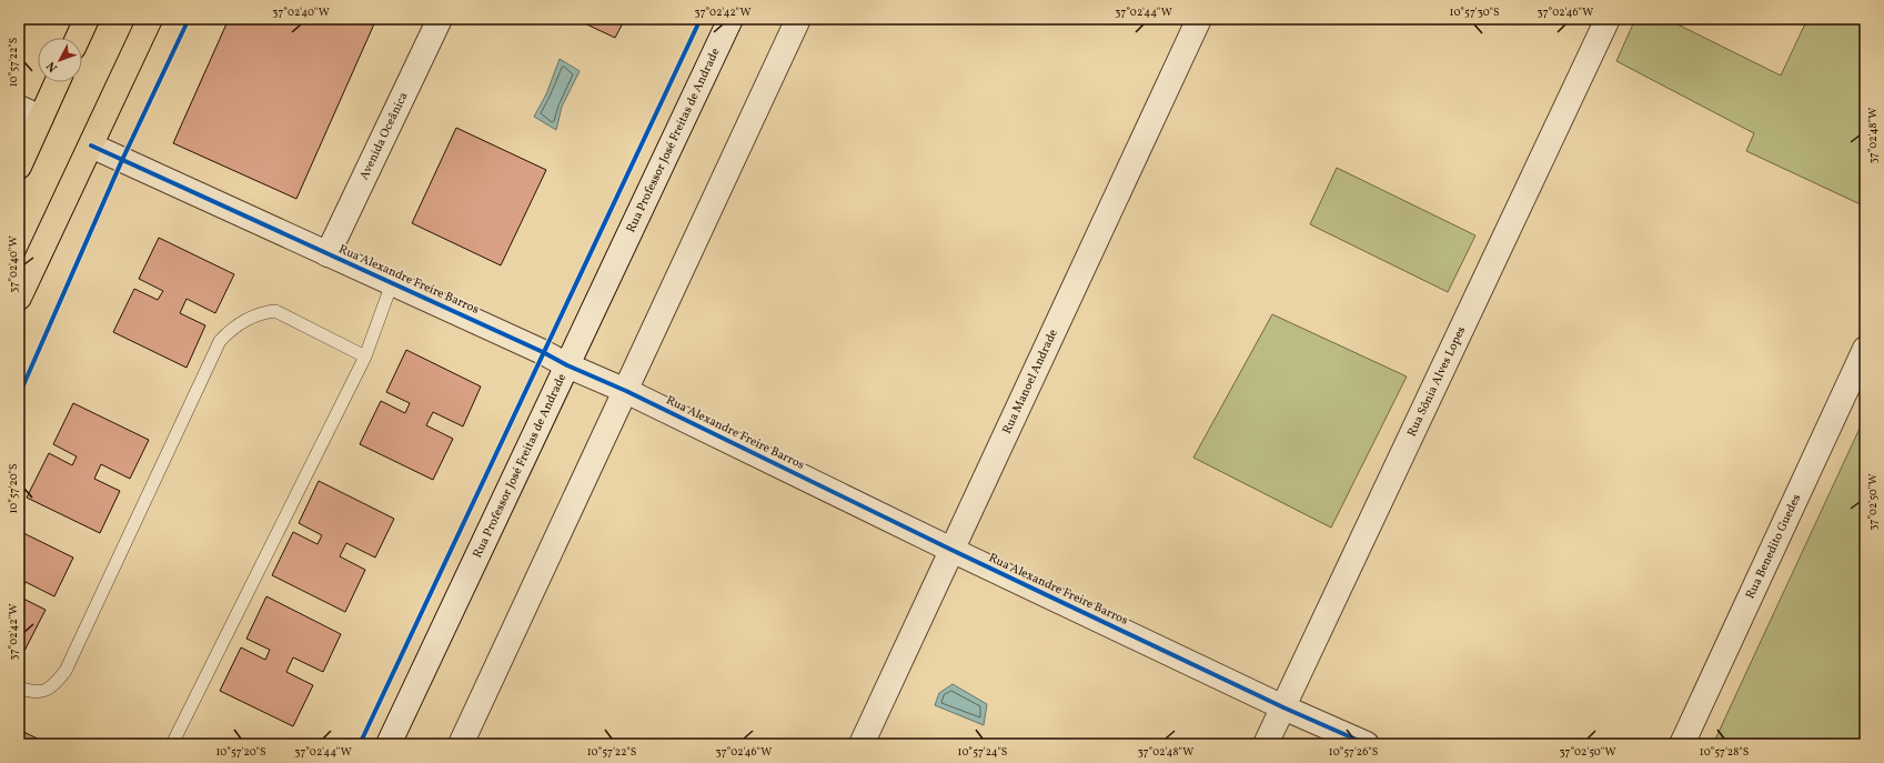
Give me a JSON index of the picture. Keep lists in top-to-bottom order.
{
  "streets": {
    "street": [
      "Avenida Oceânica",
      "Rua Professor José Freitas de Andrade",
      "Rua Alexandre Freire Barros",
      "Rua Manoel Andrade",
      "Rua Sônia Alves Lopes",
      "Rua Benedito Guedes"
    ]
  },
  "crossings": [
    ["Avenida Oceânica", "Rua Alexandre Freire Barros"],
    ["Rua Professor José Freitas de Andrade", "Rua Alexandre Freire Barros"],
    ["Rua Alexandre Freire Barros", "Rua Manoel Andrade"],
    ["Rua Alexandre Freire Barros", "Rua Sônia Alves Lopes"]
  ],
  "north": "bottom left",
  "coordinates": [
    "37°02'40\"W",
    "37°02'42\"W",
    "37°02'44\"W",
    "10°57'30\"S",
    "37°02'46\"W",
    "10°57'22\"S",
    "37°02'48\"W",
    "10°57'20\"S",
    "37°02'50\"W",
    "10°57'24\"S",
    "10°57'26\"S",
    "10°57'28\"S"
  ]
}
